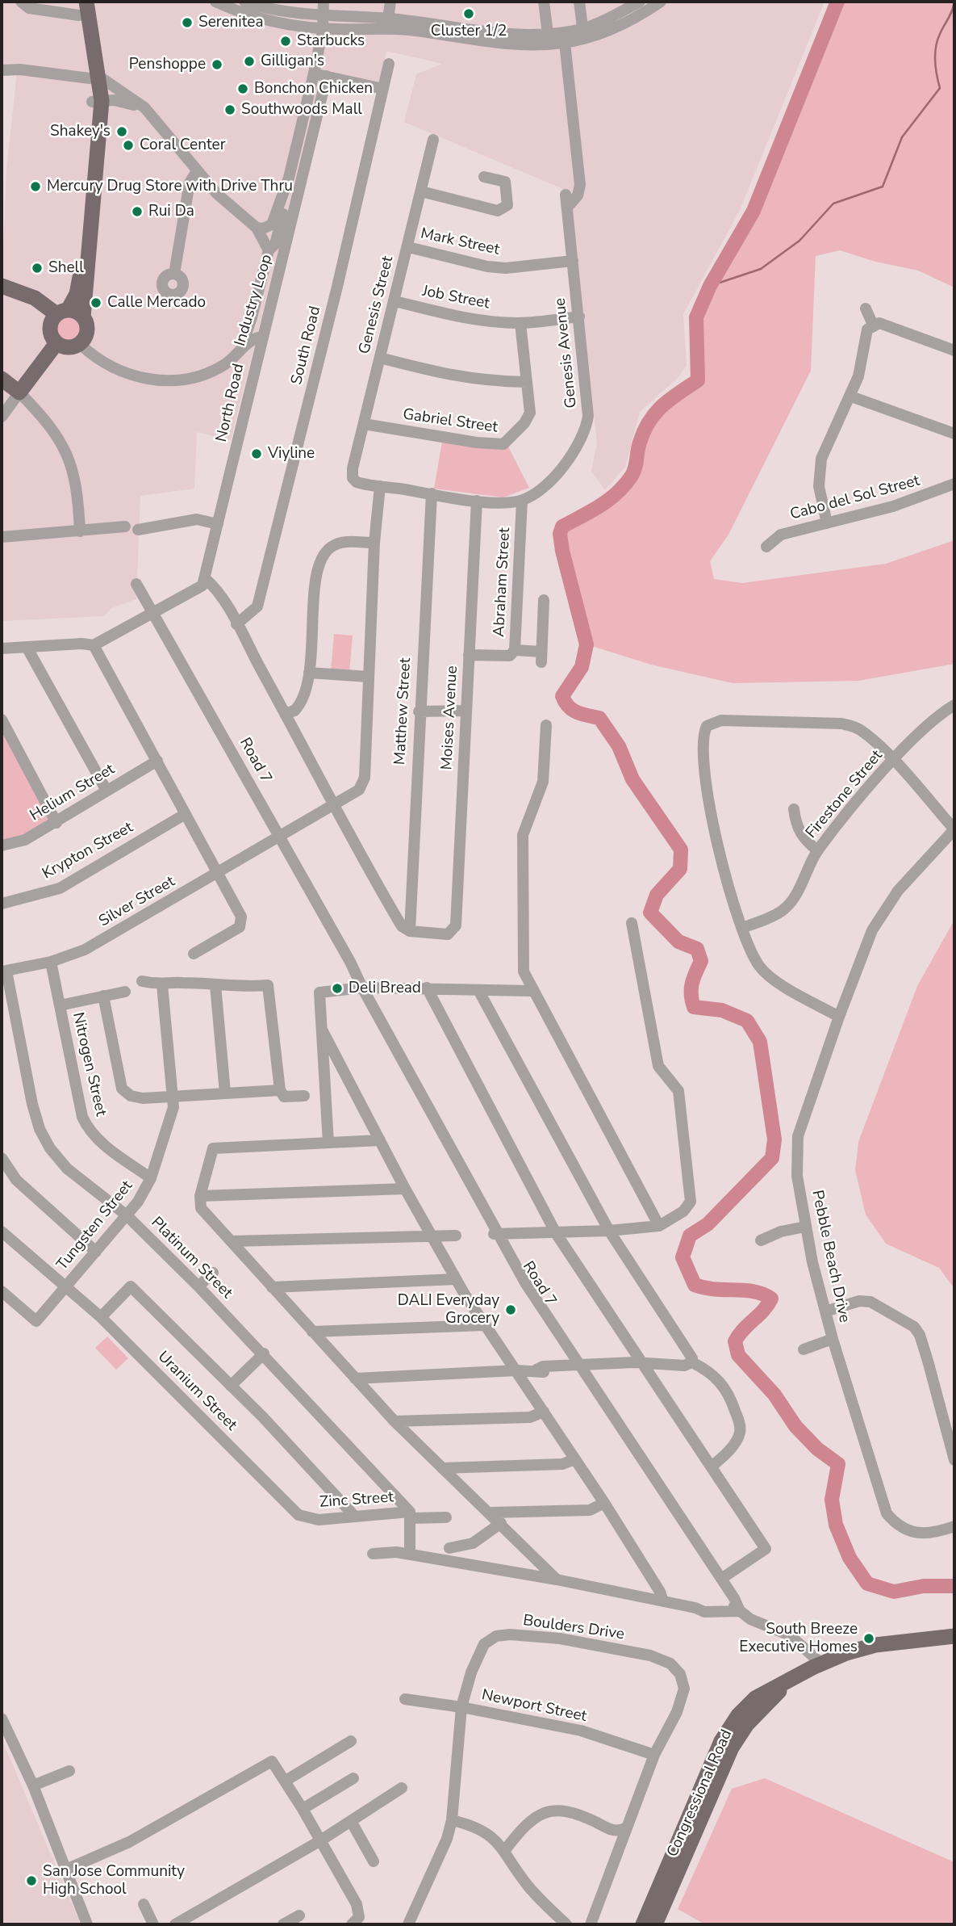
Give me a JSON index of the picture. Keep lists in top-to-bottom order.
{
  "streets": {
    "main road": ["Congressional Road"],
    "street": [
      "Mark Street",
      "Job Street",
      "Industry Loop",
      "Genesis Street",
      "South Road",
      "Genesis Avenue",
      "North Road",
      "Gabriel Street",
      "Cabo del Sol Street",
      "Abraham Street",
      "Matthew Street",
      "Moises Avenue",
      "Road 7",
      "Helium Street",
      "Firestone Street",
      "Krypton Street",
      "Silver Street",
      "Nitrogen Street",
      "Tungsten Street",
      "Pebble Beach Drive",
      "Platinum Street",
      "Uranium Street",
      "Zinc Street",
      "Boulders Drive",
      "Newport Street"
    ]
  },
  "crossings": [
    ["Mark Street", "Genesis Street"],
    ["Mark Street", "Genesis Avenue"],
    ["Job Street", "Genesis Street"],
    ["Job Street", "Genesis Avenue"],
    ["Job Street", "Gabriel Street"],
    ["Genesis Street", "Gabriel Street"],
    ["Genesis Avenue", "Abraham Street"],
    ["Abraham Street", "Moises Avenue"],
    ["Matthew Street", "Moises Avenue"],
    ["Road 7", "Silver Street"],
    ["Road 7", "Congressional Road"],
    ["Silver Street", "Nitrogen Street"],
    ["Silver Street", "Platinum Street"],
    ["Nitrogen Street", "Tungsten Street"],
    ["Tungsten Street", "Platinum Street"],
    ["Tungsten Street", "Uranium Street"],
    ["Platinum Street", "Zinc Street"],
    ["Uranium Street", "Zinc Street"],
    ["Boulders Drive", "Newport Street"]
  ],
  "places": [
    "Cluster 1/2",
    "Serenitea",
    "Starbucks",
    "Gilligan's",
    "Penshoppe",
    "Bonchon Chicken",
    "Southwoods Mall",
    "Shakey's",
    "Coral Center",
    "Mercury Drug Store with Drive Thru",
    "Rui Da",
    "Shell",
    "Calle Mercado",
    "Viyline",
    "Deli Bread",
    "DALI Everyday Grocery",
    "South Breeze Executive Homes",
    "San Jose Community High School"
  ]
}
